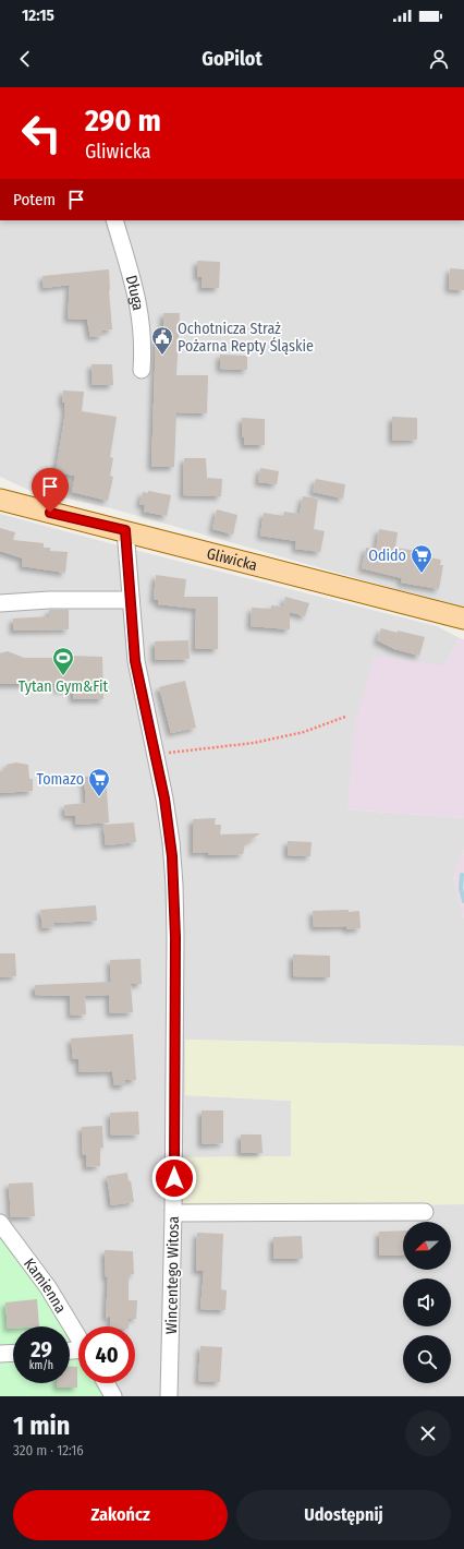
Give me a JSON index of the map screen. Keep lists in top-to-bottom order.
{
  "streets": {
    "main road": ["Gliwicka"],
    "street": ["Długa", "Wincentego Witosa", "Kamienna"]
  },
  "crossings": [
    ["Gliwicka", "Wincentego Witosa"]
  ],
  "places": {
    "public building": ["Ochotnicza Straż Pożarna Repty Śląskie"],
    "supermarket": ["Odido", "Tomazo"],
    "sports": ["Tytan Gym&Fit"]
  },
  "north": "left",
  "page": {
    "status": "12:15",
    "header": "GoPilot",
    "turn": ["290 m", "Gliwicka"],
    "then": "Potem",
    "speed": "29 km/h",
    "limit": "40",
    "heading": ["1 min", "320 m · 12:16"],
    "buttons": ["Zakończ", "Udostępnij"]
  }
}
